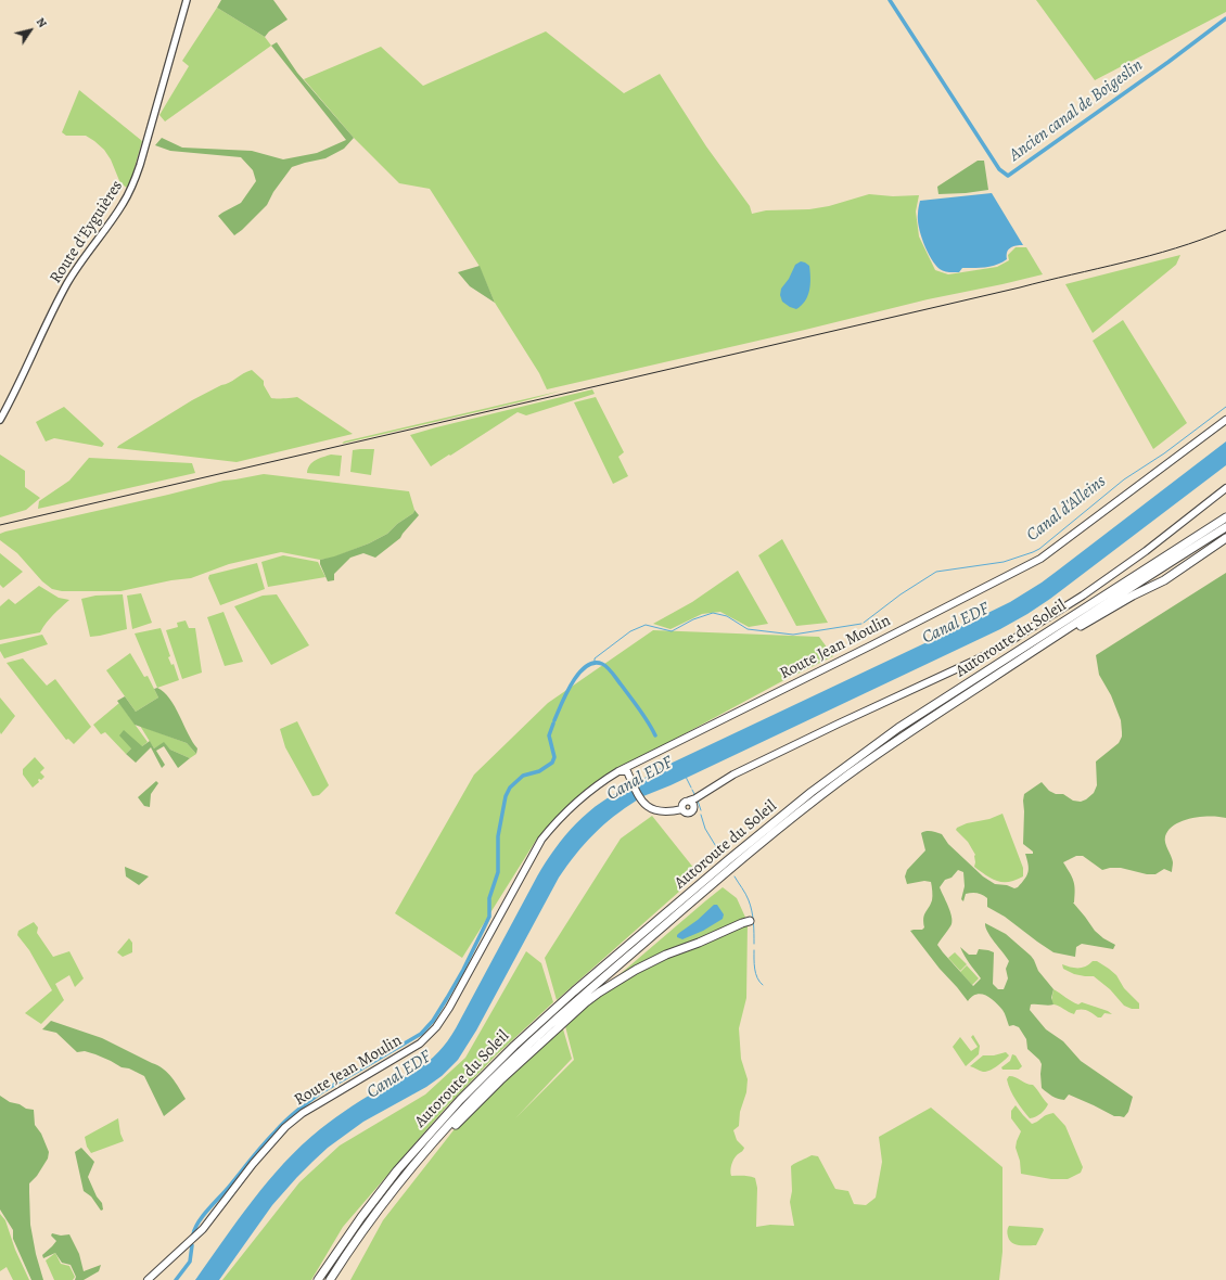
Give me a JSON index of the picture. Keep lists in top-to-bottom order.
{
  "streets": {
    "highway": ["Autoroute du Soleil"],
    "main road": ["Route d'Eyguières", "Route Jean Moulin"]
  },
  "water": ["Ancien canal de Boigeslin", "Canal d'Alleins", "Canal EDF"],
  "north": "top right"
}
